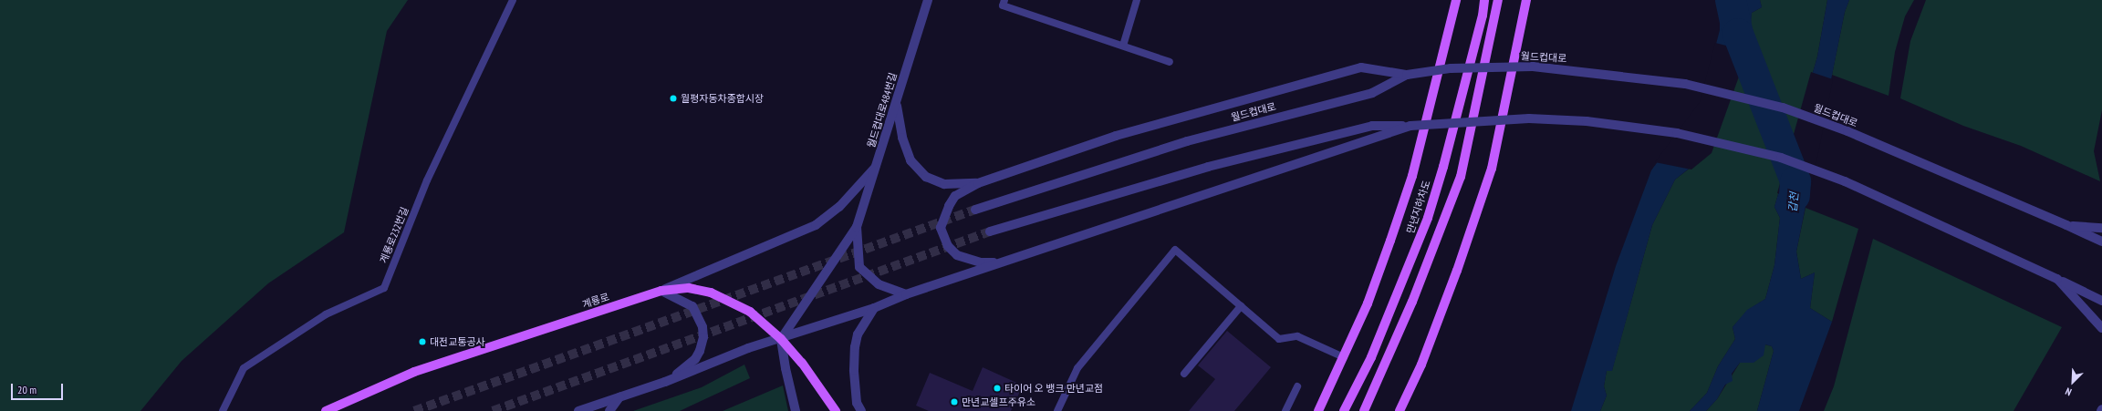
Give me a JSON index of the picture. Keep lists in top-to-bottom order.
{
  "streets": {
    "main road": ["만년지하차도", "계룡로"],
    "street": ["월드컵대로", "월드컵대로484번길"],
    "lane": ["계룡로232번길"]
  },
  "water": ["갑천"],
  "places": [
    "월평자동차종합시장",
    "대전교통공사",
    "타이어 오 뱅크 만년교점",
    "만년교셀프주유소"
  ],
  "scale_bar": "20 m",
  "north": "bottom left"
}
